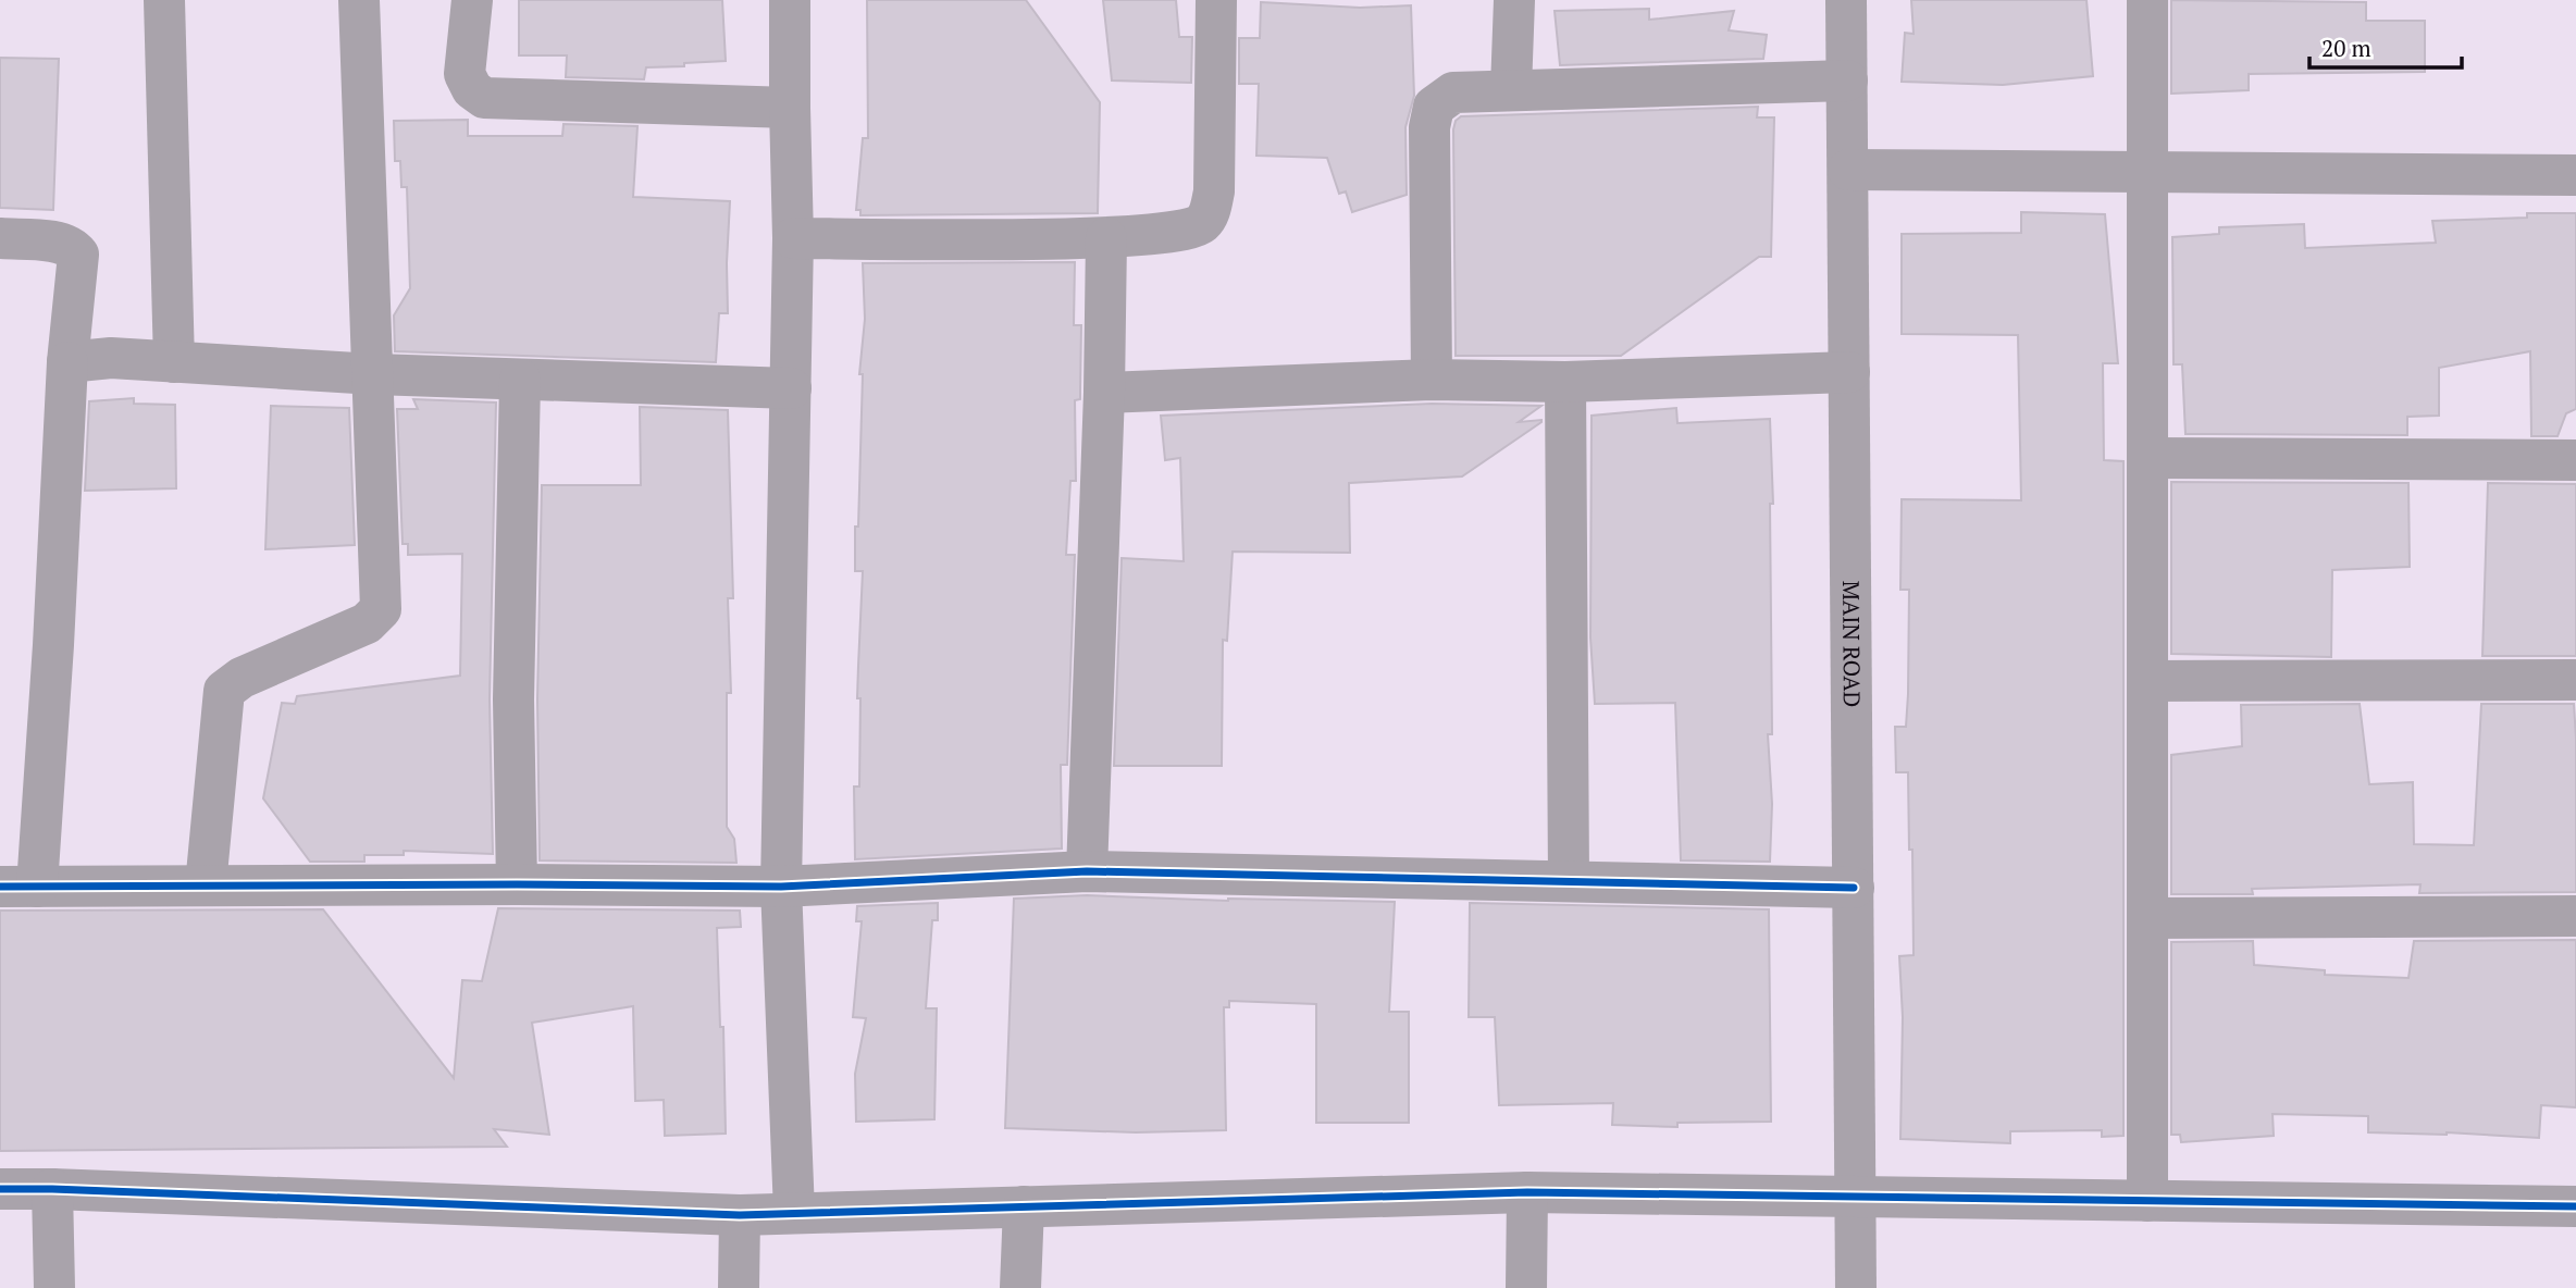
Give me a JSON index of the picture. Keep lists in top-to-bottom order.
{
  "streets": {
    "street": ["MAIN ROAD"]
  },
  "scale_bar": "20 m"
}
